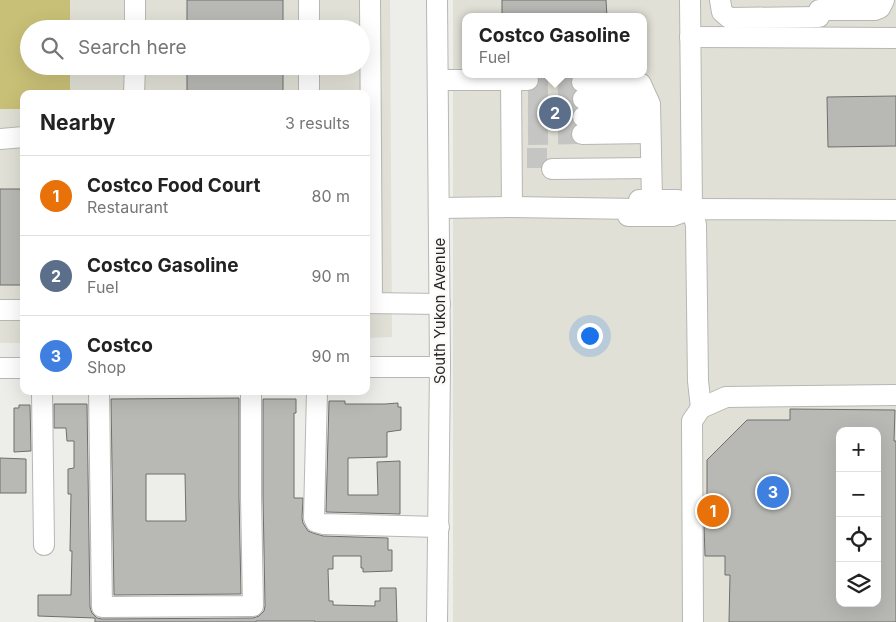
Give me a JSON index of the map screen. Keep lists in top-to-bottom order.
{
  "streets": {
    "street": ["South Yukon Avenue"]
  },
  "page": {
    "popup": ["Costco Gasoline", "Fuel"],
    "search": "Search here",
    "heading": ["Nearby", "3 results"],
    "pins": ["2", "3", "1"],
    "list": [
      {
        "mark": "1",
        "name": "Costco Food Court",
        "note": "Restaurant",
        "value": "80 m"
      },
      {
        "mark": "2",
        "name": "Costco Gasoline",
        "note": "Fuel",
        "value": "90 m"
      },
      {
        "mark": "3",
        "name": "Costco",
        "note": "Shop",
        "value": "90 m"
      }
    ],
    "map_buttons": ["+", "−"]
  }
}
